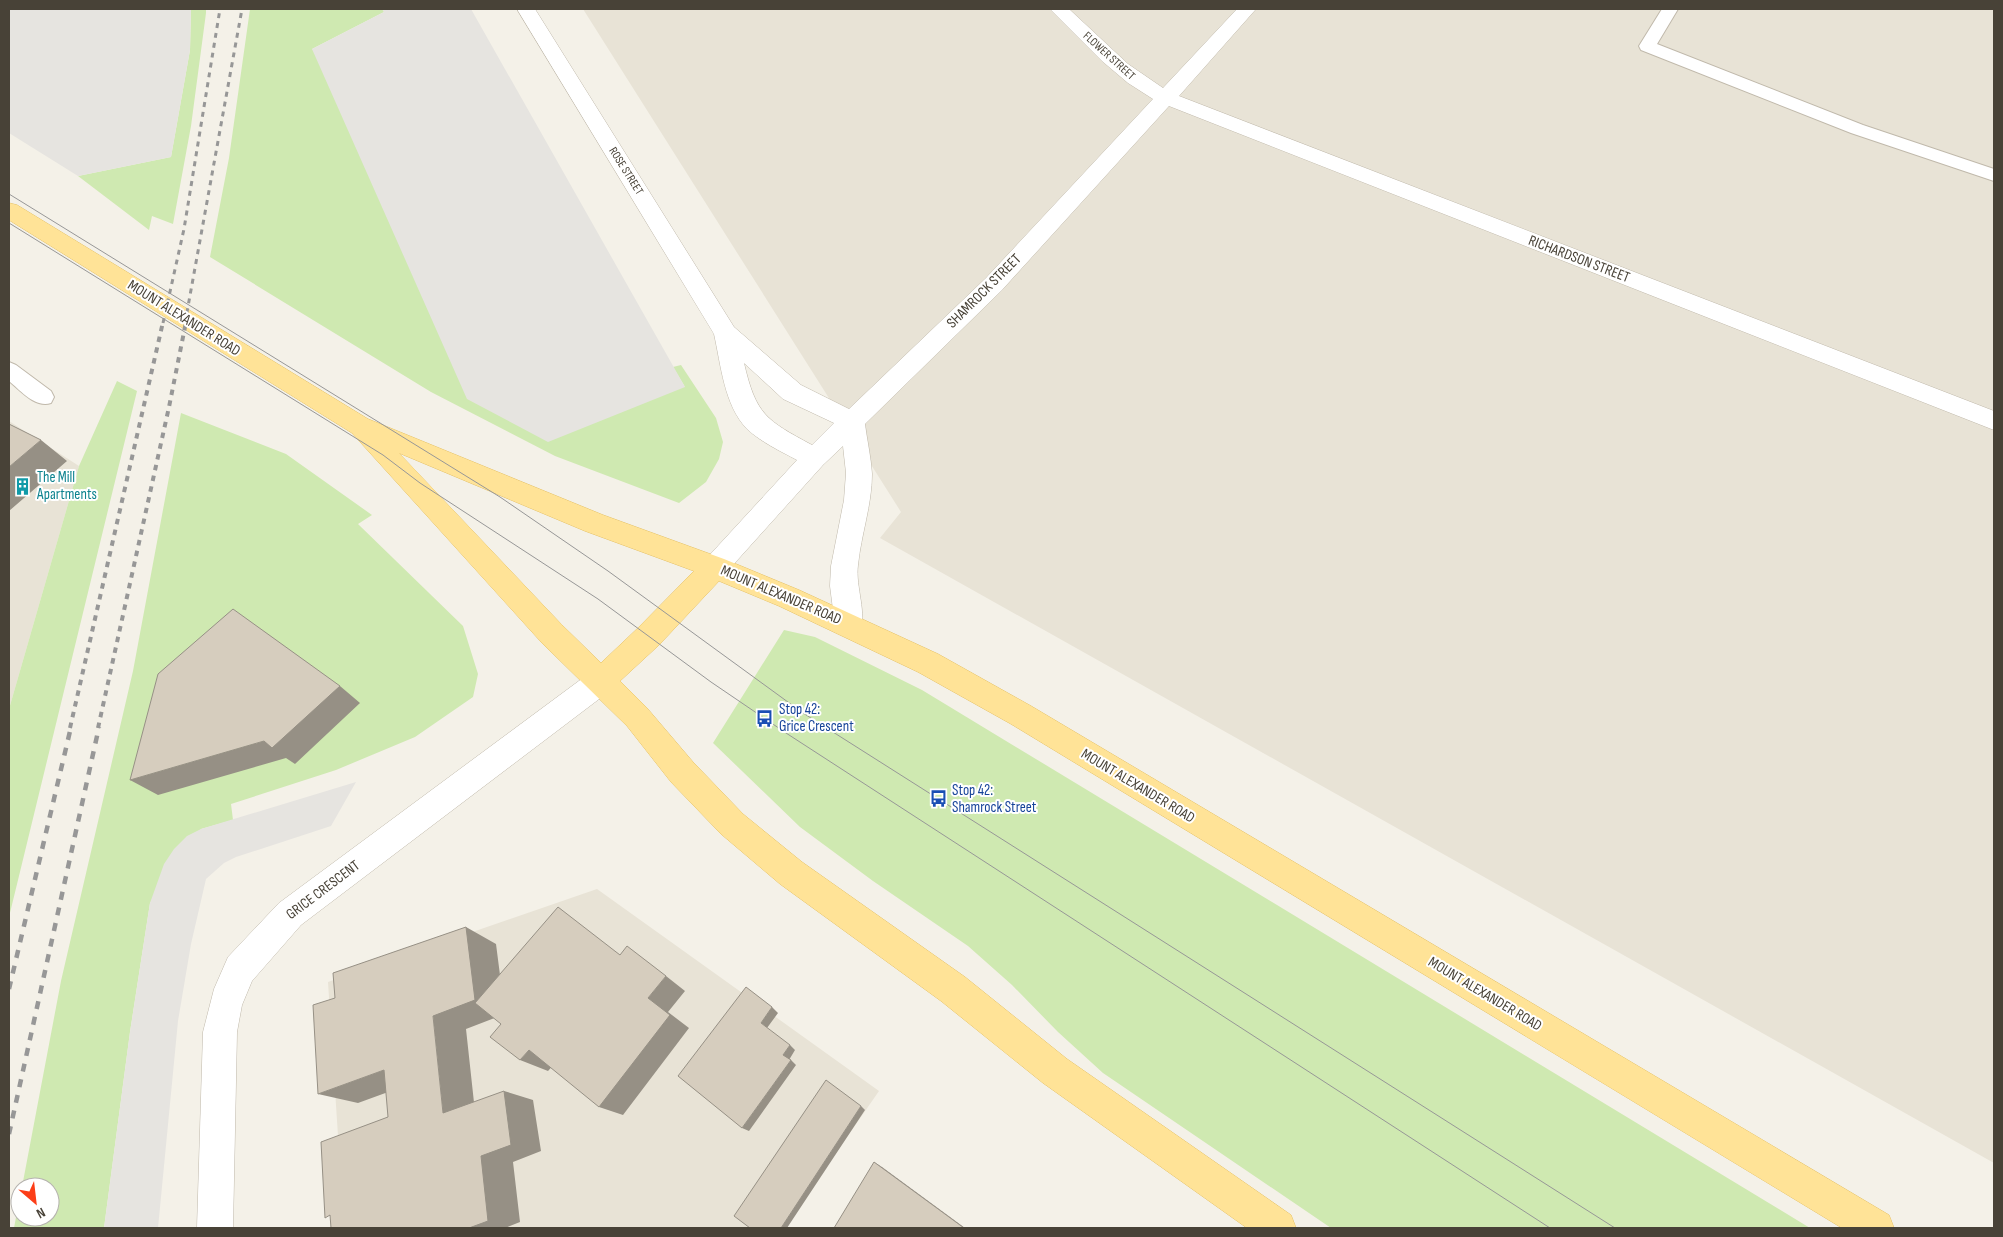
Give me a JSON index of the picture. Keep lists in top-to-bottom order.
{
  "streets": {
    "main road": ["MOUNT ALEXANDER ROAD"],
    "street": [
      "FLOWER STREET",
      "ROSE STREET",
      "RICHARDSON STREET",
      "SHAMROCK STREET",
      "GRICE CRESCENT"
    ]
  },
  "crossings": [
    ["FLOWER STREET", "RICHARDSON STREET"],
    ["FLOWER STREET", "SHAMROCK STREET"],
    ["ROSE STREET", "SHAMROCK STREET"],
    ["RICHARDSON STREET", "SHAMROCK STREET"],
    ["SHAMROCK STREET", "MOUNT ALEXANDER ROAD"],
    ["MOUNT ALEXANDER ROAD", "GRICE CRESCENT"]
  ],
  "places": {
    "building": ["The Mill Apartments"],
    "bus stop": ["Stop 42: Grice Crescent", "Stop 42: Shamrock Street"]
  },
  "north": "bottom right"
}
